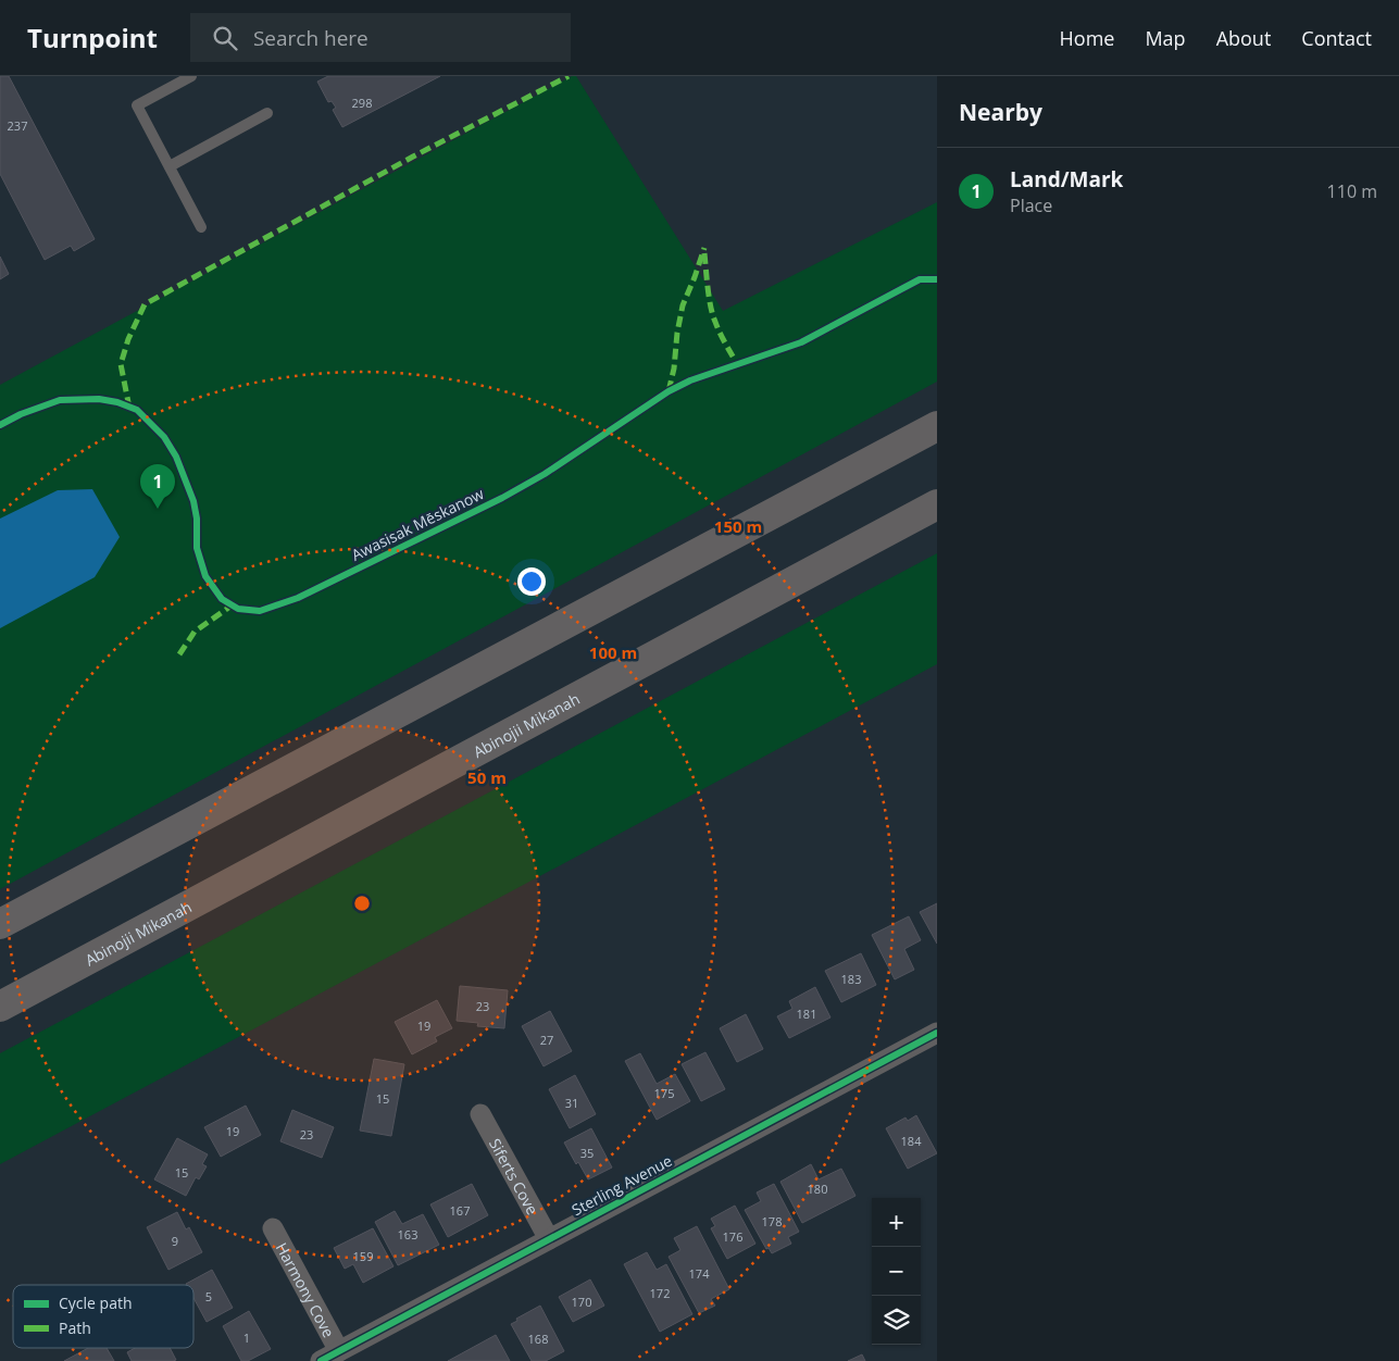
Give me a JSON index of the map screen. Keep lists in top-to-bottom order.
{
  "streets": {
    "main road": ["Abinojii Mikanah"],
    "street": ["Siferts Cove", "Sterling Avenue", "Harmony Cove"],
    "cycle path": ["Awasisak Mēskanow"]
  },
  "crossings": [
    ["Siferts Cove", "Sterling Avenue"],
    ["Sterling Avenue", "Harmony Cove"]
  ],
  "house_numbers": [
    "298",
    "237",
    "183",
    "23",
    "181",
    "19",
    "27",
    "175",
    "15",
    "31",
    "19",
    "23",
    "184",
    "35",
    "15",
    "180",
    "167",
    "178",
    "163",
    "176",
    "9",
    "159",
    "174",
    "172",
    "5",
    "170",
    "1",
    "168"
  ],
  "legend": ["Cycle path", "Path"],
  "page": {
    "header": "Turnpoint",
    "search": "Search here",
    "nav": [
      "Home",
      "Map",
      "About",
      "Contact"
    ],
    "heading": "Nearby",
    "list": [
      {
        "mark": "1",
        "name": "Land/Mark",
        "note": "Place",
        "value": "110 m"
      }
    ],
    "pins": "1",
    "map_buttons": ["+", "−"]
  },
  "rings": ["150 m", "100 m", "50 m"]
}
